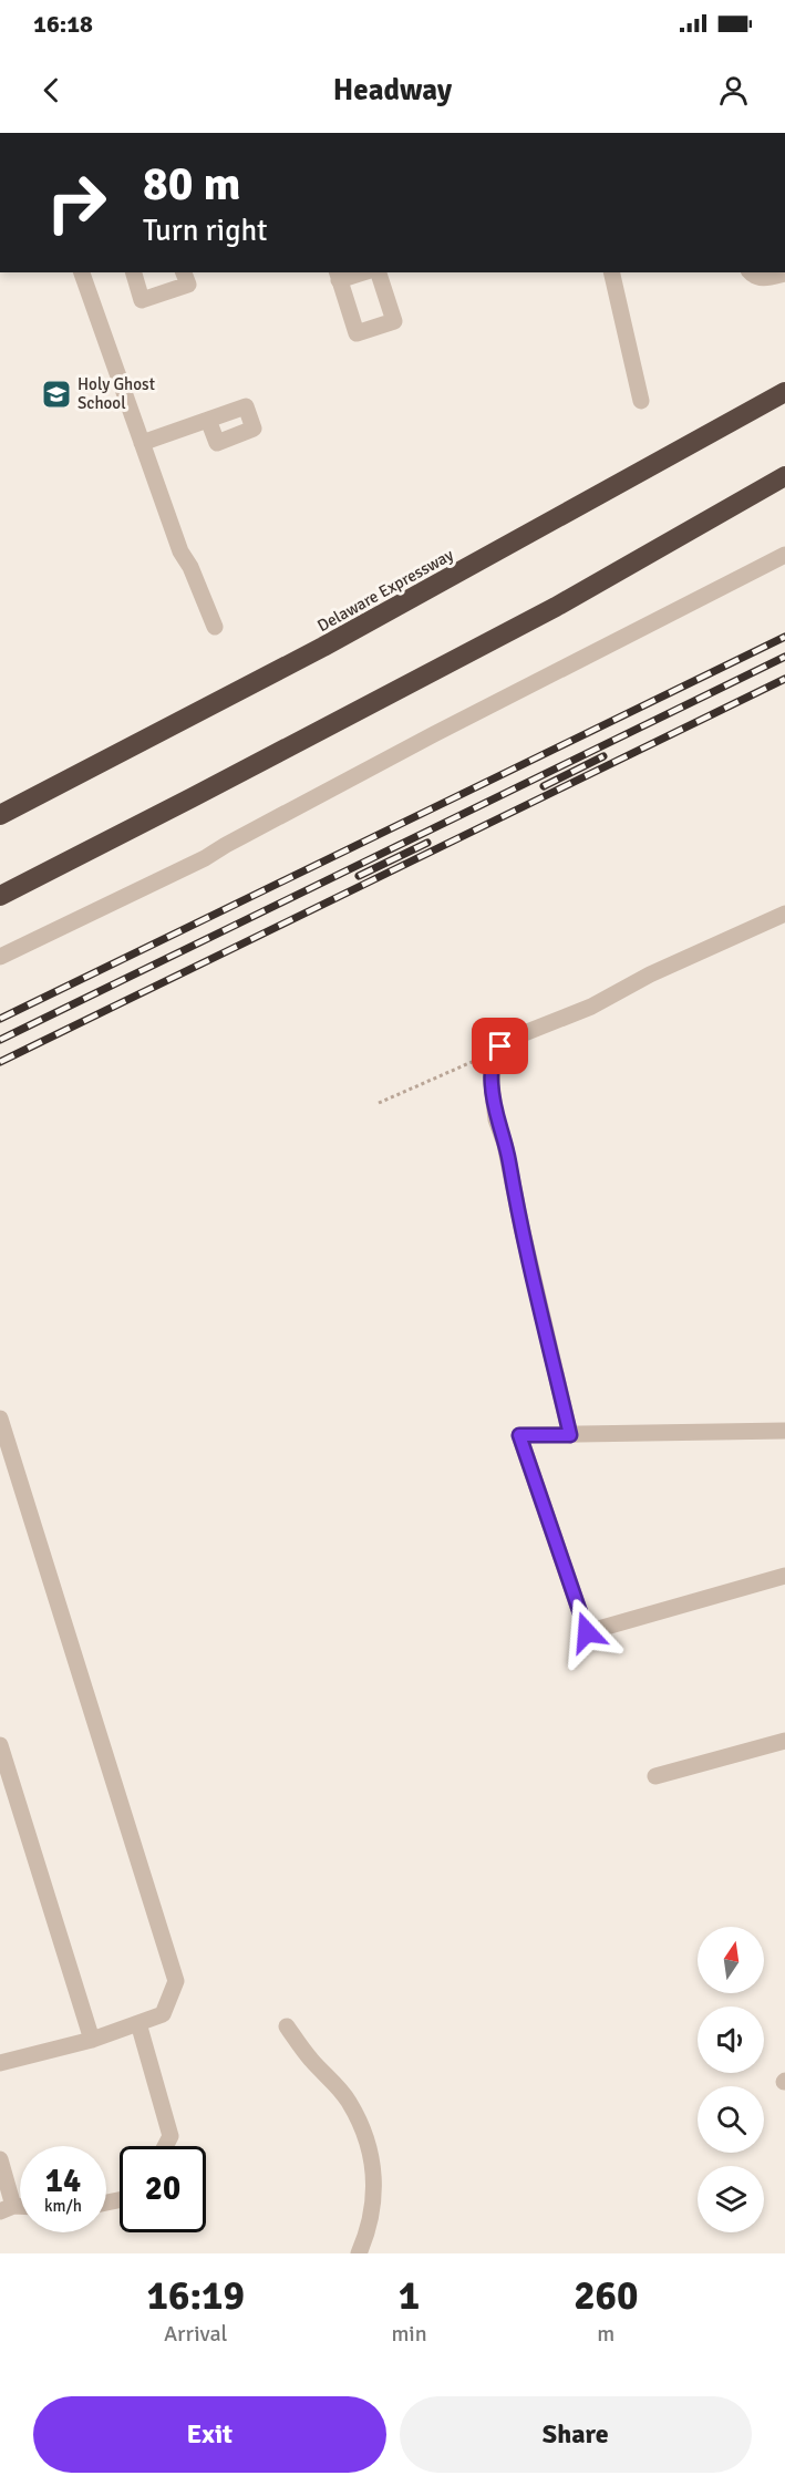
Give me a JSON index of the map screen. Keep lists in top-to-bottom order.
{
  "streets": {
    "highway": ["Delaware Expressway"]
  },
  "places": {
    "school or university": ["Holy Ghost School"]
  },
  "north": "top",
  "page": {
    "status": "16:18",
    "header": "Headway",
    "turn": ["80 m", "Turn right"],
    "speed": "14 km/h",
    "limit": "20",
    "eta": [
      "16:19",
      "Arrival",
      "1",
      "min",
      "260",
      "m"
    ],
    "buttons": ["Exit", "Share"]
  }
}
